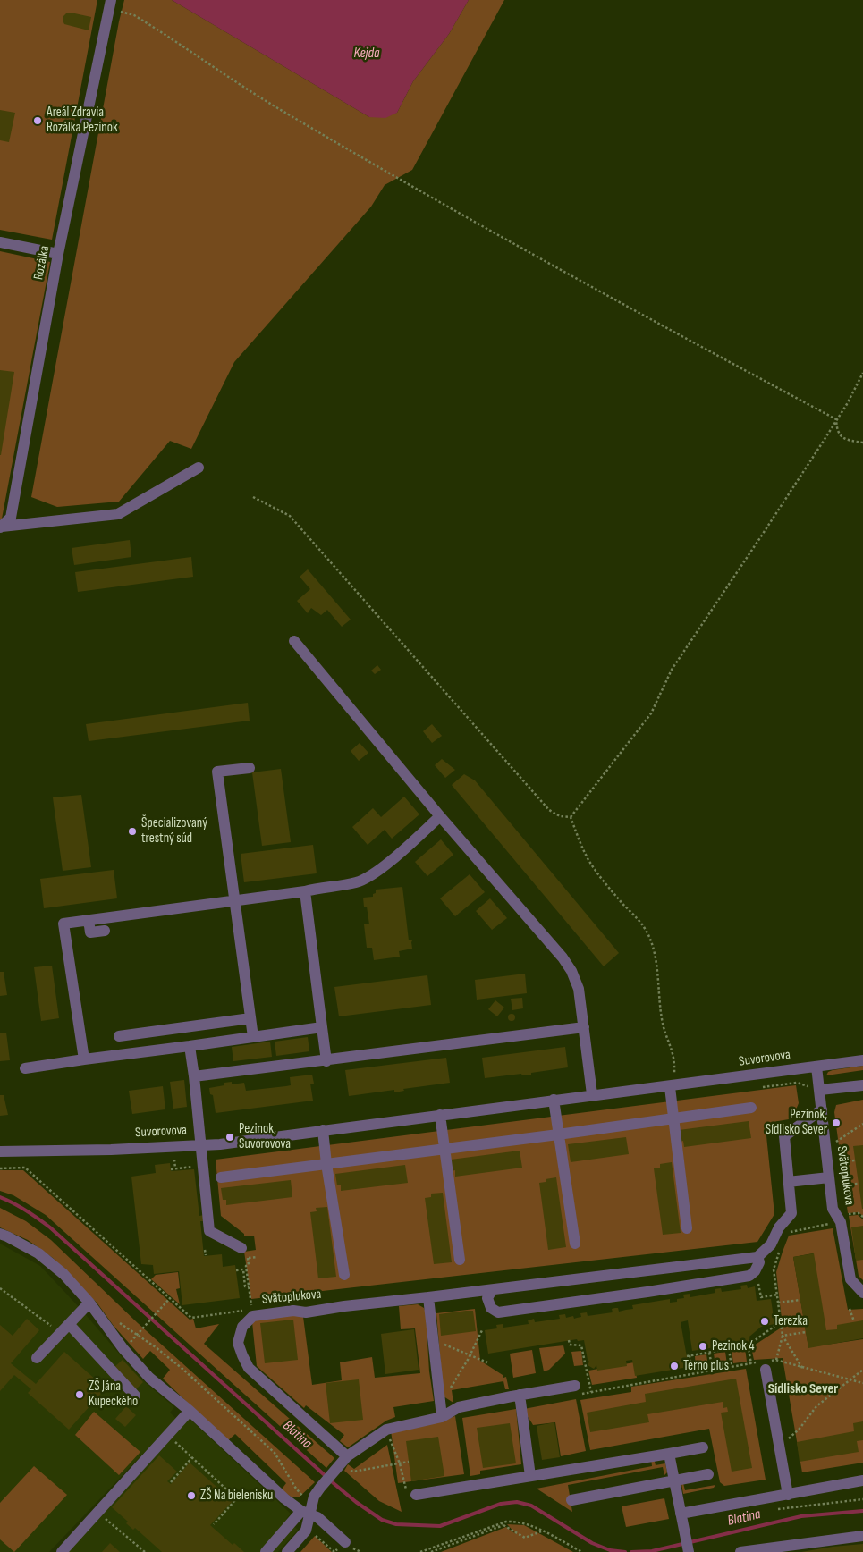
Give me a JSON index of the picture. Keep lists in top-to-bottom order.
{
  "streets": {
    "street": ["Rozálka", "Suvorovova", "Svätoplukova"]
  },
  "crossings": [
    ["Suvorovova", "Svätoplukova"]
  ],
  "districts": ["Sídlisko Sever"],
  "water": ["Kejda", "Blatina"],
  "places": [
    "Areál Zdravia Rozálka Pezinok",
    "Špecializovaný trestný súd",
    "Pezinok, Sídlisko Sever",
    "Pezinok, Suvorovova",
    "Terezka",
    "Pezinok 4",
    "Terno plus",
    "ZŠ Jána Kupeckého",
    "ZŠ Na bielenisku"
  ]
}
